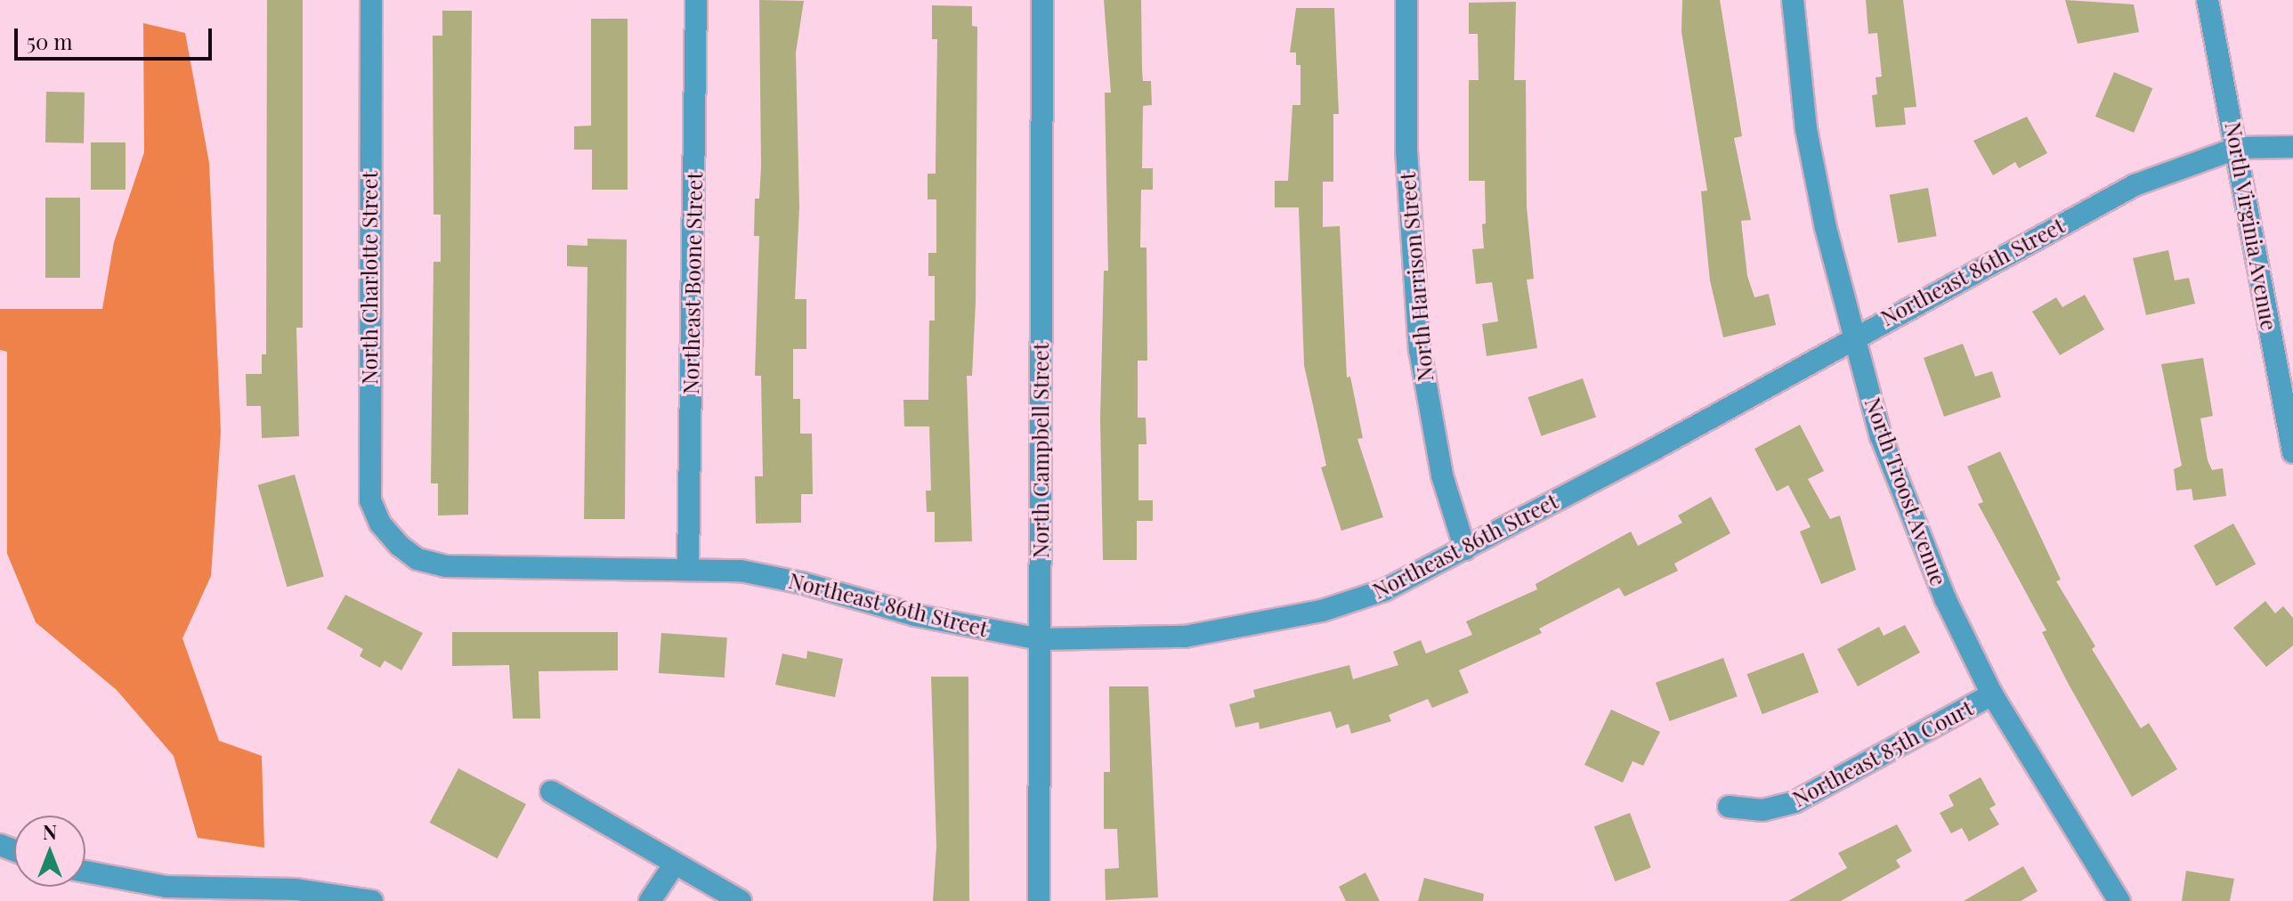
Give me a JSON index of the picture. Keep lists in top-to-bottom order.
{
  "streets": {
    "street": [
      "North Virginia Avenue",
      "Northeast 86th Street",
      "North Harrison Street",
      "North Charlotte Street",
      "Northeast Boone Street",
      "North Campbell Street",
      "North Troost Avenue",
      "Northeast 85th Court"
    ]
  },
  "crossings": [
    ["North Virginia Avenue", "Northeast 86th Street"],
    ["Northeast 86th Street", "North Harrison Street"],
    ["Northeast 86th Street", "North Charlotte Street"],
    ["Northeast 86th Street", "Northeast Boone Street"],
    ["Northeast 86th Street", "North Campbell Street"],
    ["Northeast 86th Street", "North Troost Avenue"],
    ["North Troost Avenue", "Northeast 85th Court"]
  ],
  "scale_bar": "50 m",
  "north": "top"
}
